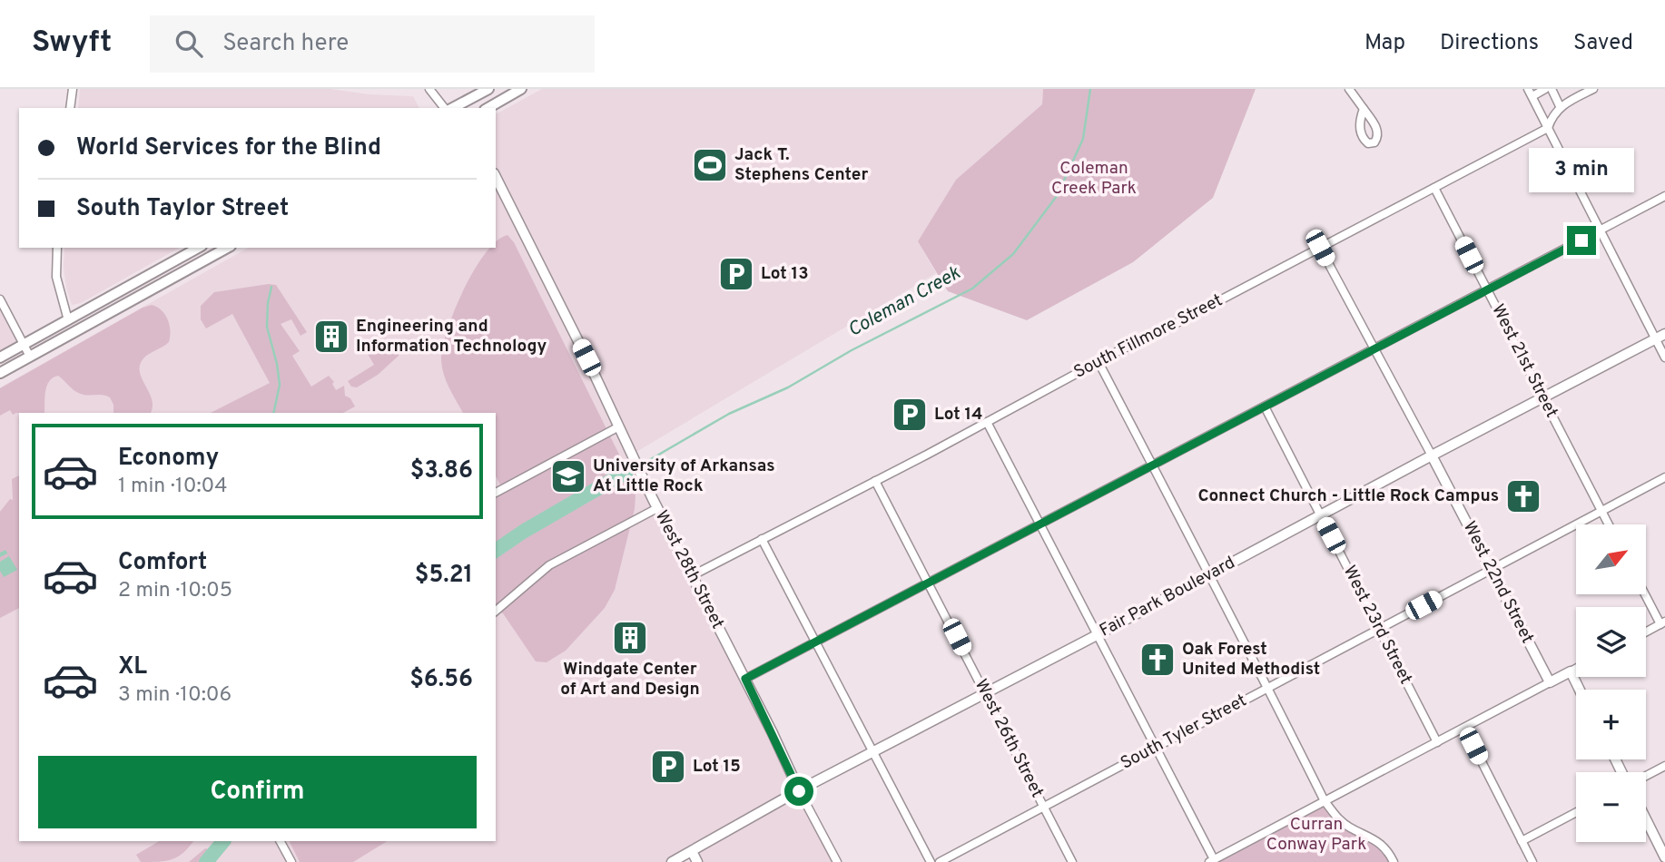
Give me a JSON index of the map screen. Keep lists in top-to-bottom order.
{
  "streets": {
    "street": [
      "South Fillmore Street",
      "West 21st Street",
      "West 28th Street",
      "West 22nd Street",
      "Fair Park Boulevard",
      "West 23rd Street",
      "South Tyler Street",
      "West 26th Street"
    ]
  },
  "crossings": [
    ["South Fillmore Street", "West 21st Street"],
    ["South Fillmore Street", "West 28th Street"],
    ["South Fillmore Street", "West 22nd Street"],
    ["South Fillmore Street", "West 26th Street"],
    ["West 21st Street", "Fair Park Boulevard"],
    ["West 21st Street", "South Tyler Street"],
    ["West 28th Street", "Fair Park Boulevard"],
    ["West 22nd Street", "Fair Park Boulevard"],
    ["West 22nd Street", "South Tyler Street"],
    ["Fair Park Boulevard", "West 23rd Street"],
    ["Fair Park Boulevard", "West 26th Street"],
    ["West 23rd Street", "South Tyler Street"],
    ["South Tyler Street", "West 26th Street"]
  ],
  "water": ["Coleman Creek"],
  "parks": ["Coleman Creek Park", "Curran Conway Park"],
  "places": {
    "sports": ["Jack T. Stephens Center"],
    "parking": ["Lot 13", "Lot 14", "Lot 15"],
    "building": ["Engineering and Information Technology", "Windgate Center of Art and Design"],
    "school or university": ["University of Arkansas At Little Rock"],
    "church": ["Connect Church - Little Rock Campus", "Oak Forest United Methodist"]
  },
  "north": "top right",
  "page": {
    "header": "Swyft",
    "search": "Search here",
    "nav": ["Map", "Directions", "Saved"],
    "banner": ["World Services for the Blind", "South Taylor Street"],
    "bubble": "3 min",
    "list": [
      {
        "name": "Economy",
        "note": "1 min · 10:04",
        "value": "$3.86"
      },
      {
        "name": "Comfort",
        "note": "2 min · 10:05",
        "value": "$5.21"
      },
      {
        "name": "XL",
        "note": "3 min · 10:06",
        "value": "$6.56"
      }
    ],
    "map_buttons": ["+", "−"],
    "buttons": "Confirm"
  }
}
